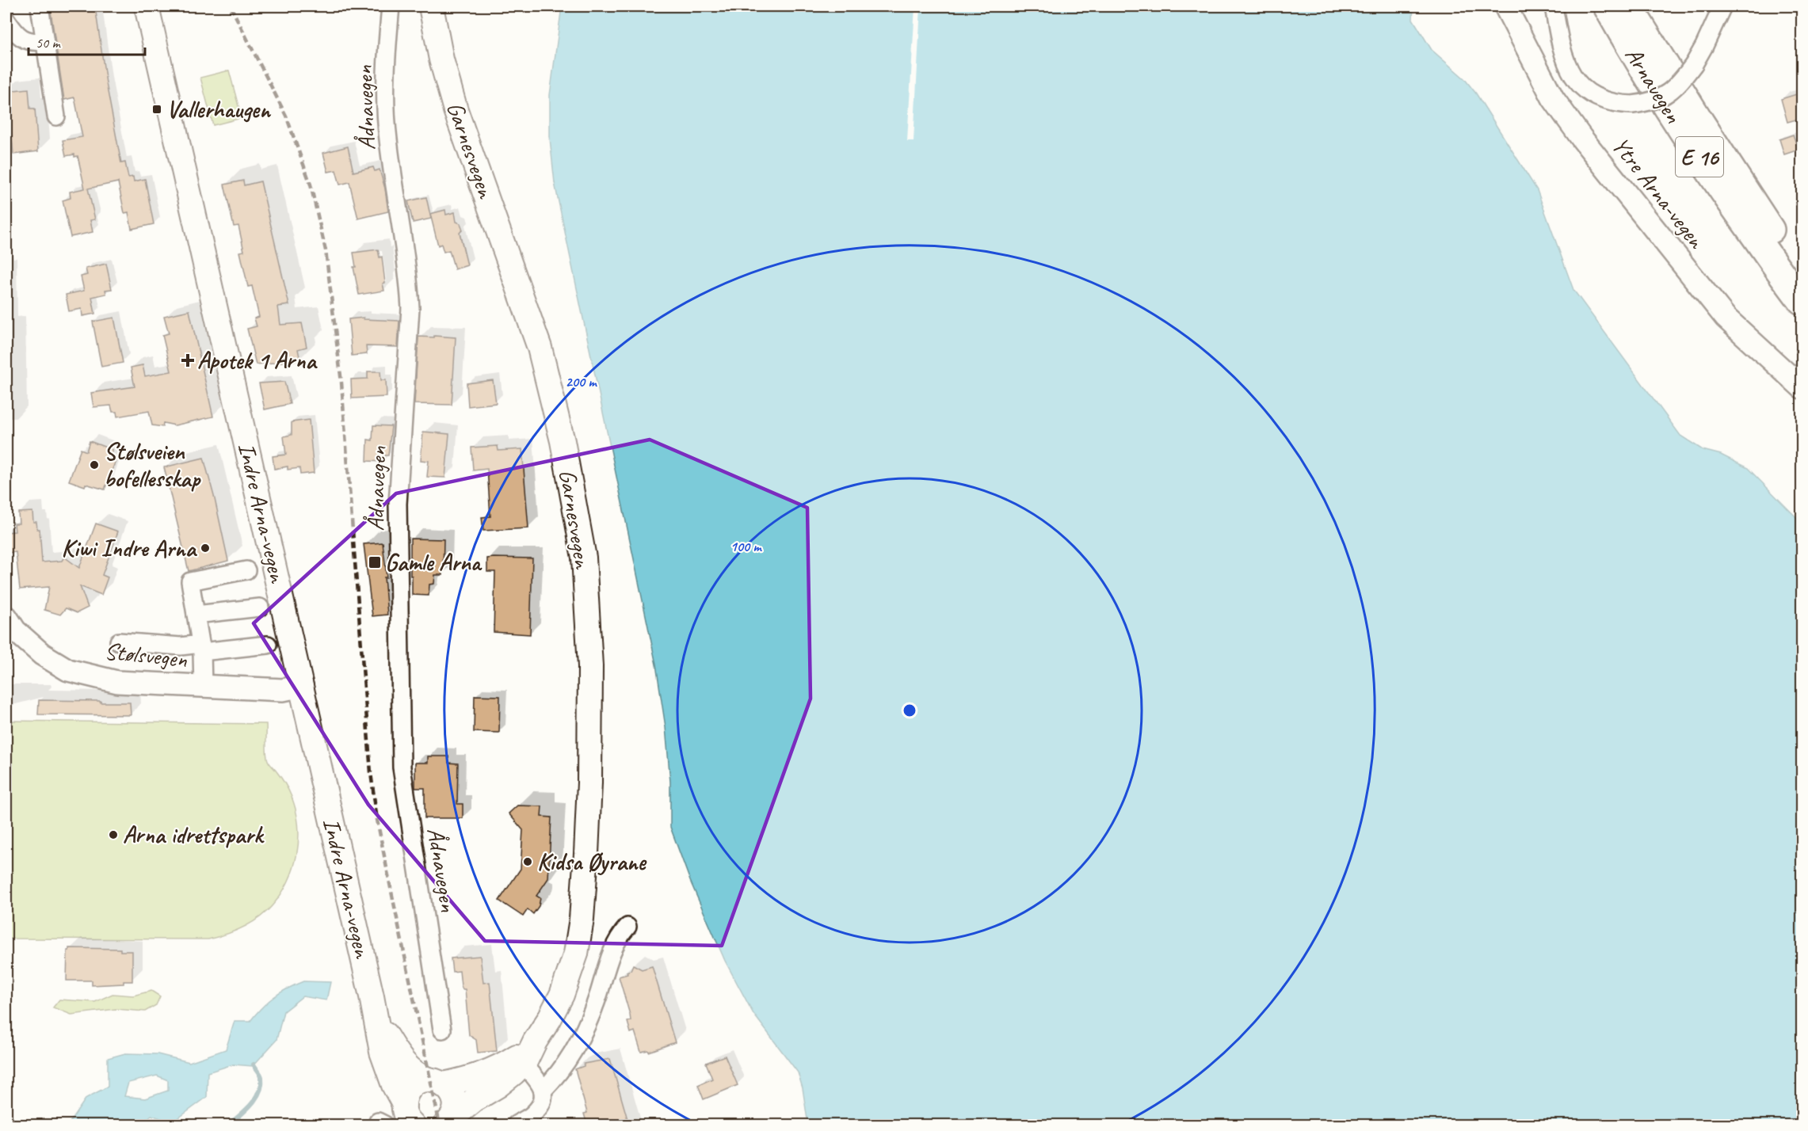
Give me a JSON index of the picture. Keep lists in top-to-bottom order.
{
  "streets": {
    "highway": ["Arnavegen", "E 16"],
    "main road": ["Garnesvegen", "Indre Arna-vegen"],
    "street": ["Ådnavegen", "Ytre Arna-vegen", "Stølsvegen"]
  },
  "crossings": [
    ["Garnesvegen", "Indre Arna-vegen"],
    ["Indre Arna-vegen", "Stølsvegen"]
  ],
  "places": {
    "transit": ["Vallerhaugen", "Gamle Arna"],
    "health": ["Apotek 1 Arna"],
    "other": [
      "Stølsveien bofellesskap",
      "Kiwi Indre Arna",
      "Arna idrettspark",
      "Kidsa Øyrane"
    ]
  },
  "scale_bar": "50 m",
  "rings": ["200 m", "100 m"]
}
